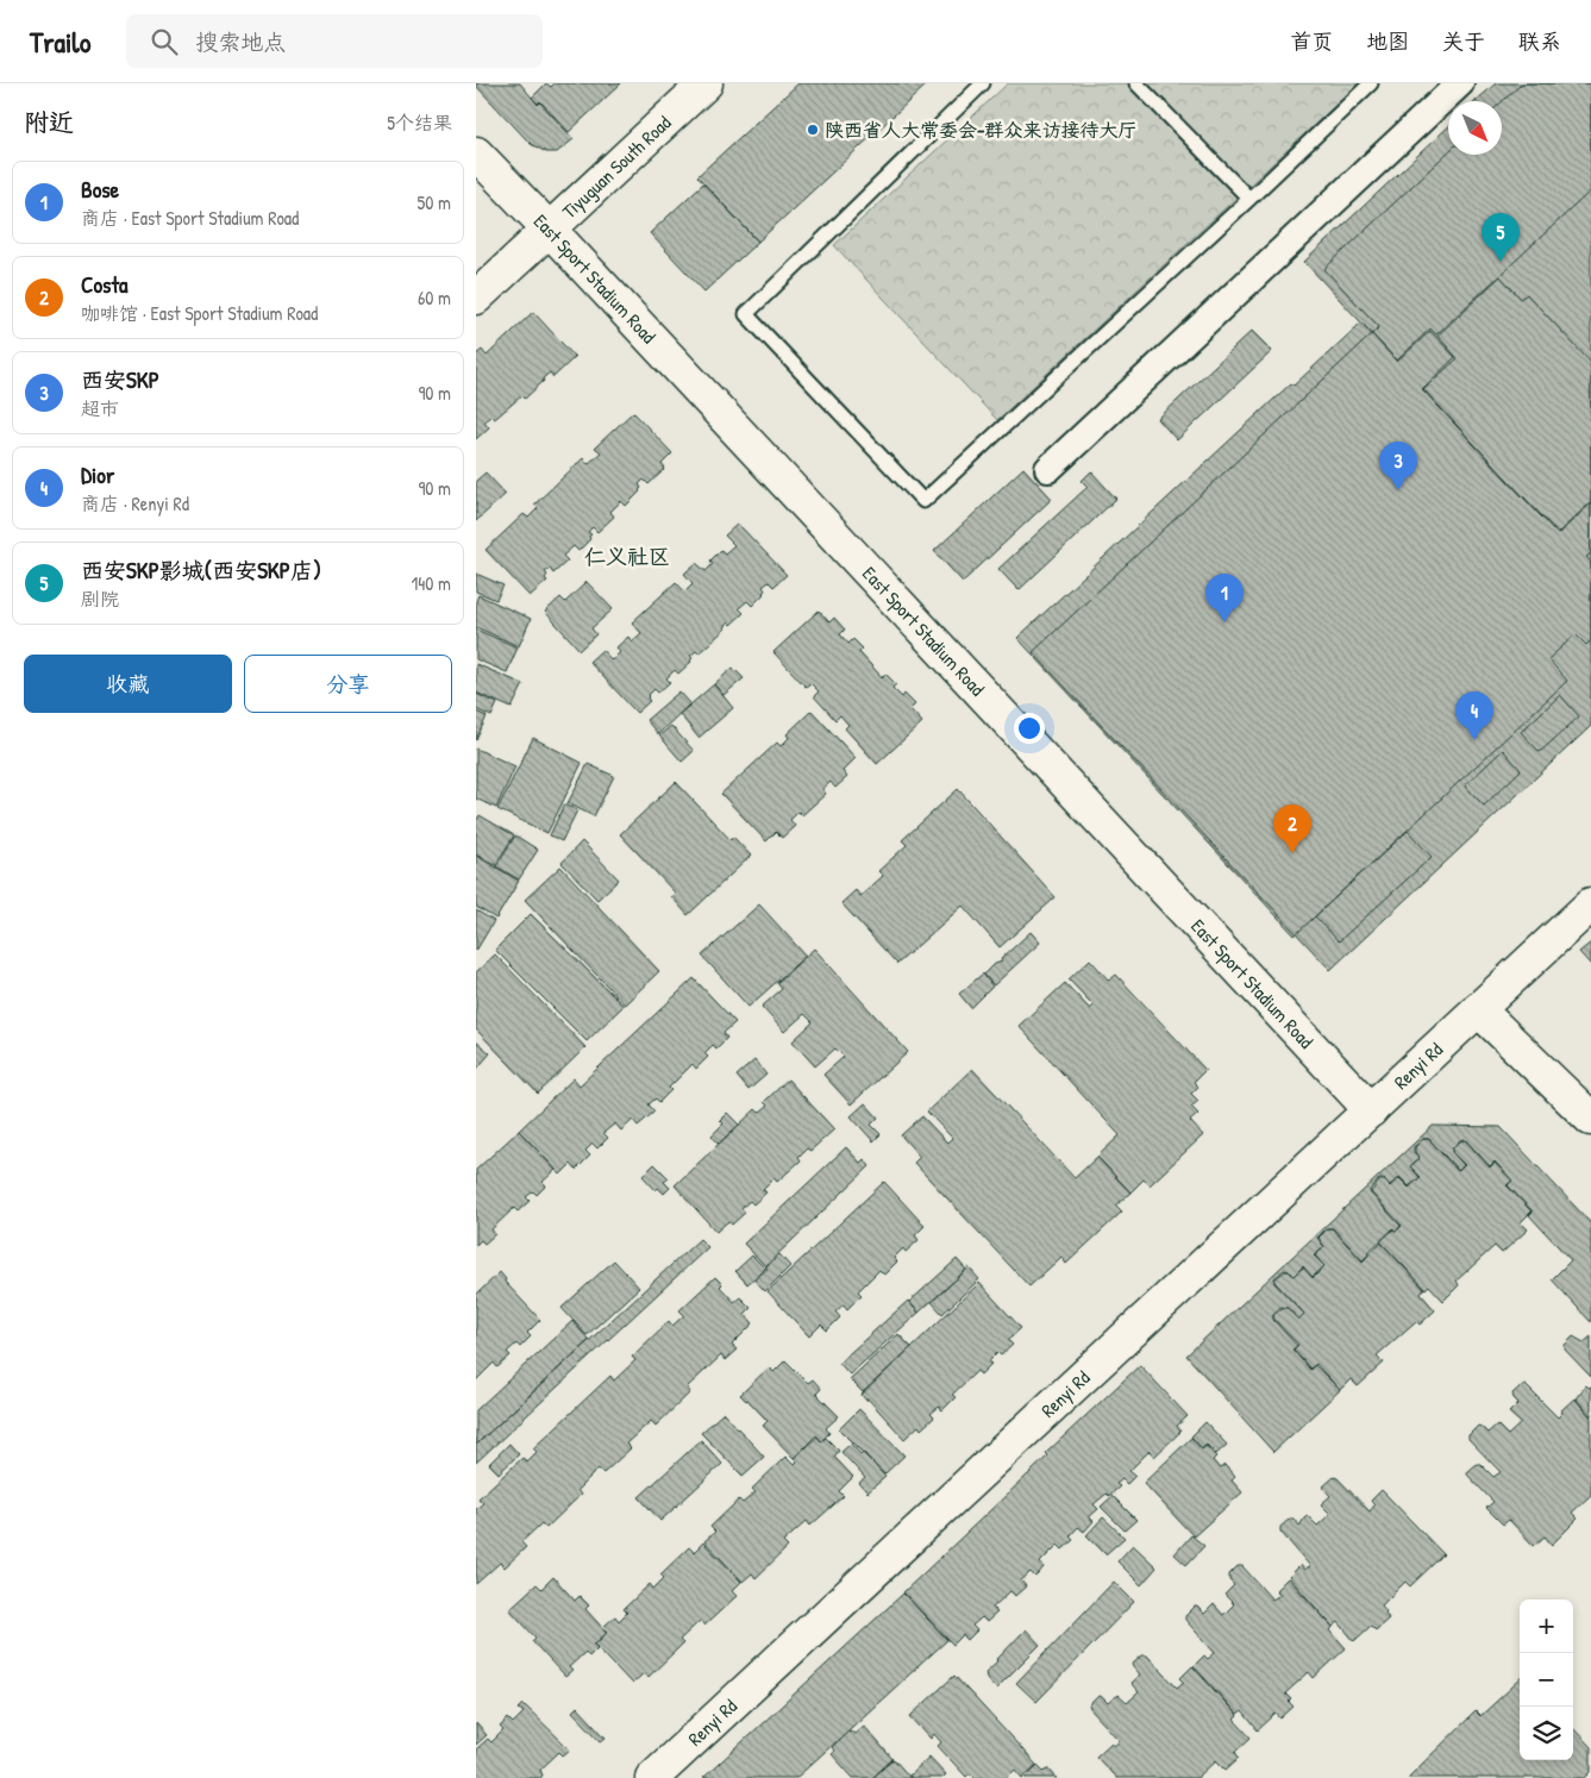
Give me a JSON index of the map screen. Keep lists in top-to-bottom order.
{
  "streets": {
    "street": ["Tiyuguan South Road", "East Sport Stadium Road", "Renyi Rd"]
  },
  "crossings": [
    ["Tiyuguan South Road", "East Sport Stadium Road"],
    ["East Sport Stadium Road", "Renyi Rd"]
  ],
  "districts": ["仁义社区"],
  "places": ["陕西省人大常委会-群众来访接待大厅"],
  "north": "bottom right",
  "page": {
    "header": "Trailo",
    "search": "搜索地点",
    "nav": [
      "首页",
      "地图",
      "关于",
      "联系"
    ],
    "heading": ["附近", "5个结果"],
    "list": [
      {
        "mark": "1",
        "name": "Bose",
        "note": "商店 · East Sport Stadium Road",
        "value": "50 m"
      },
      {
        "mark": "2",
        "name": "Costa",
        "note": "咖啡馆 · East Sport Stadium Road",
        "value": "60 m"
      },
      {
        "mark": "3",
        "name": "西安SKP",
        "note": "超市",
        "value": "90 m"
      },
      {
        "mark": "4",
        "name": "Dior",
        "note": "商店 · Renyi Rd",
        "value": "90 m"
      },
      {
        "mark": "5",
        "name": "西安SKP影城(西安SKP店)",
        "note": "剧院",
        "value": "140 m"
      }
    ],
    "pins": [
      "5",
      "3",
      "1",
      "4",
      "2"
    ],
    "buttons": ["收藏", "分享"],
    "map_buttons": ["+", "−"]
  }
}
